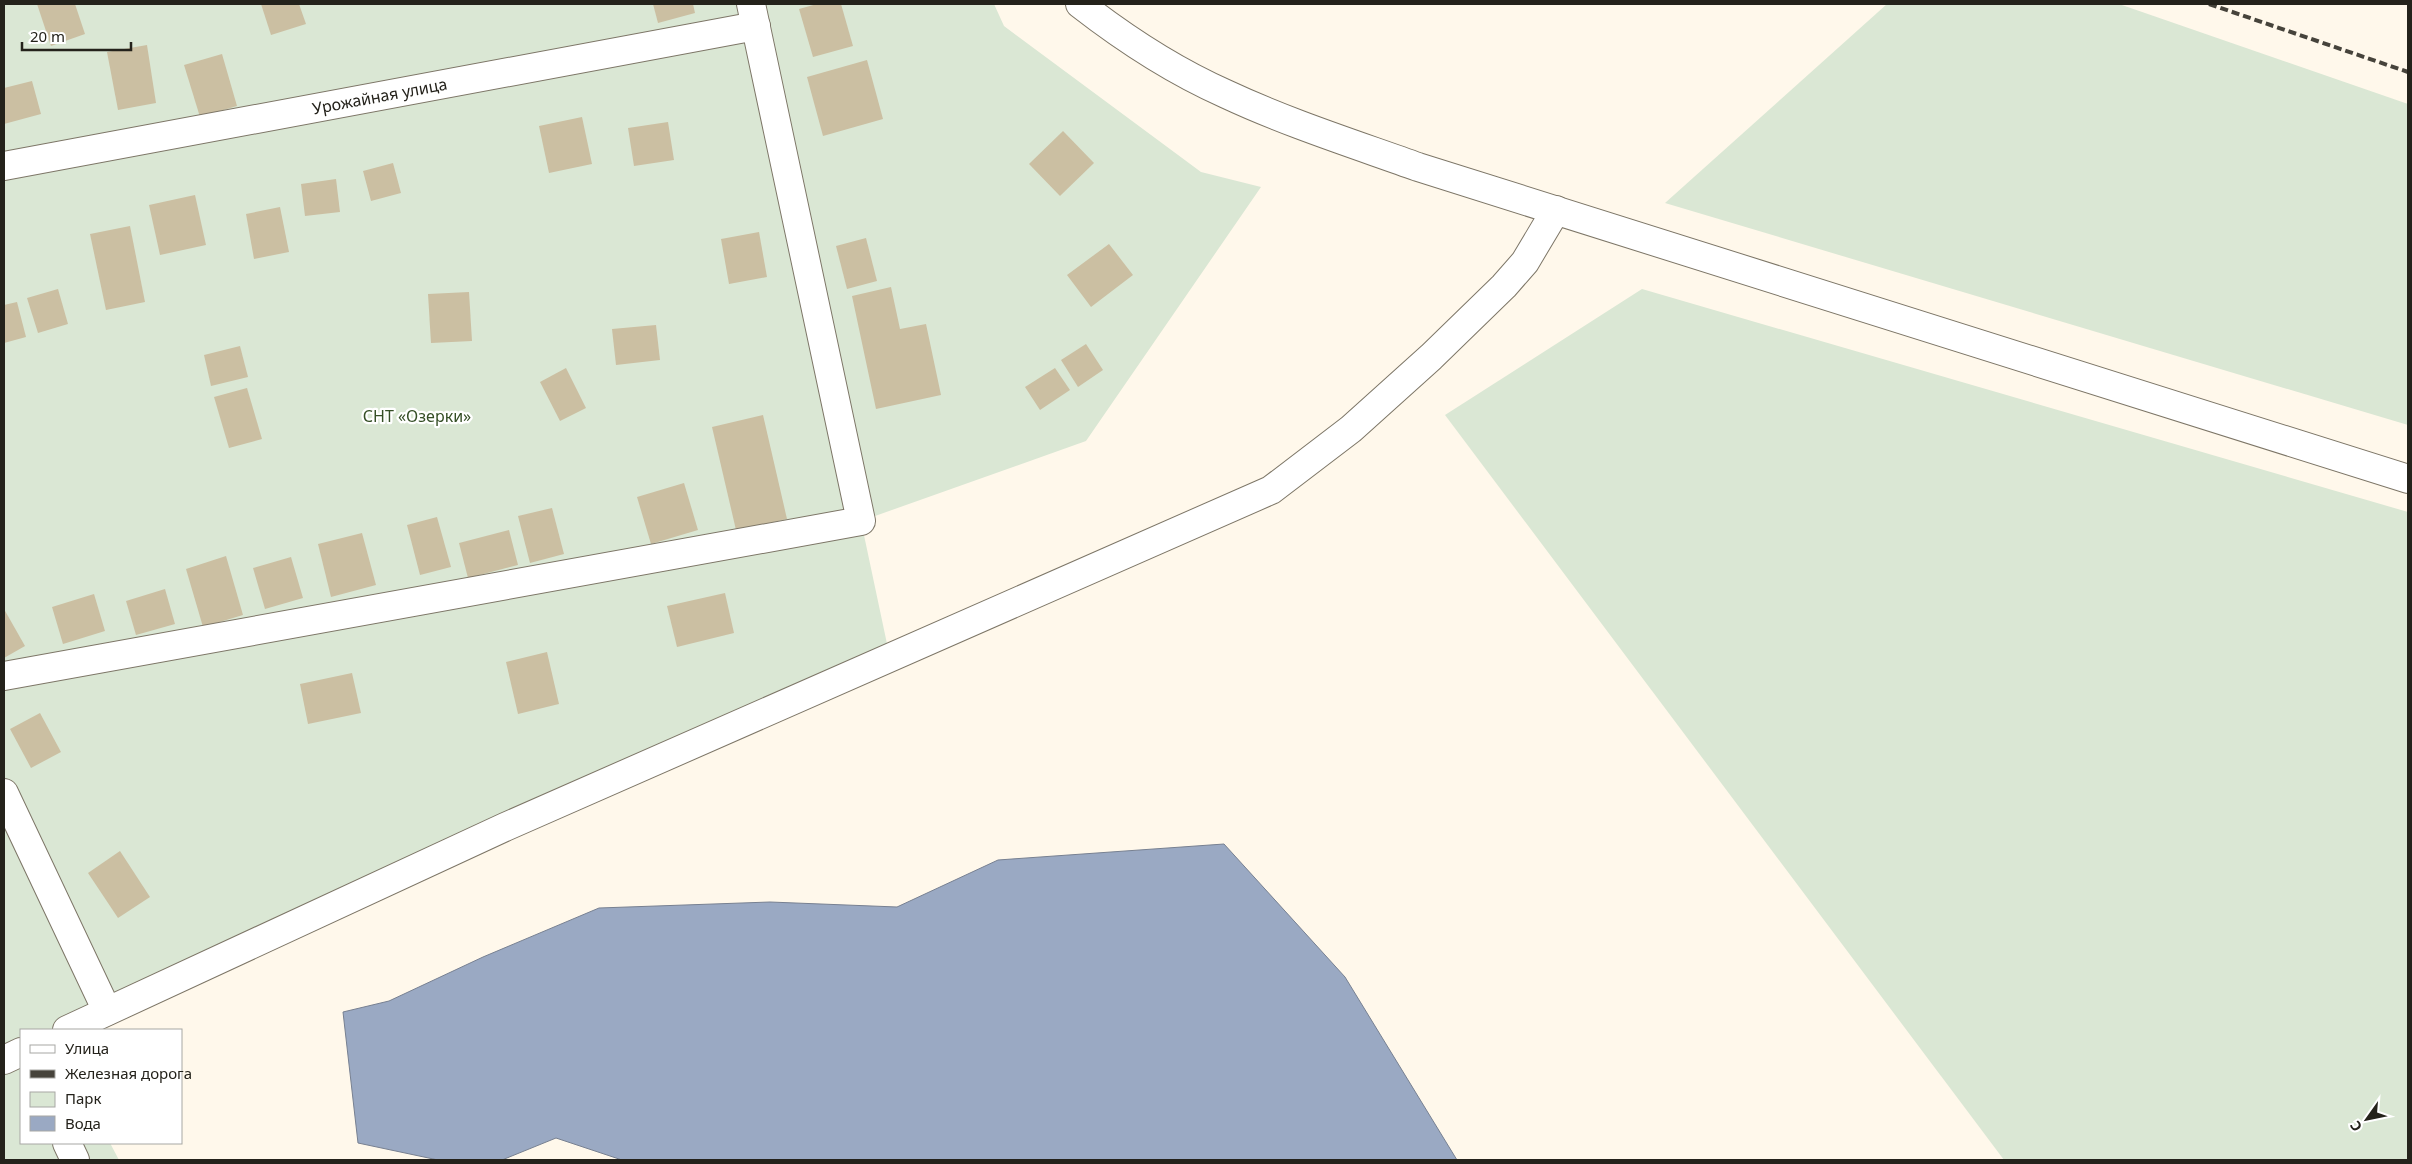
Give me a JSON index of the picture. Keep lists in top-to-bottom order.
{
  "streets": {
    "street": ["Урожайная улица"]
  },
  "parks": ["СНТ «Озерки»"],
  "legend": [
    "Улица",
    "Железная дорога",
    "Парк",
    "Вода"
  ],
  "scale_bar": "20 m",
  "north": "bottom left"
}
